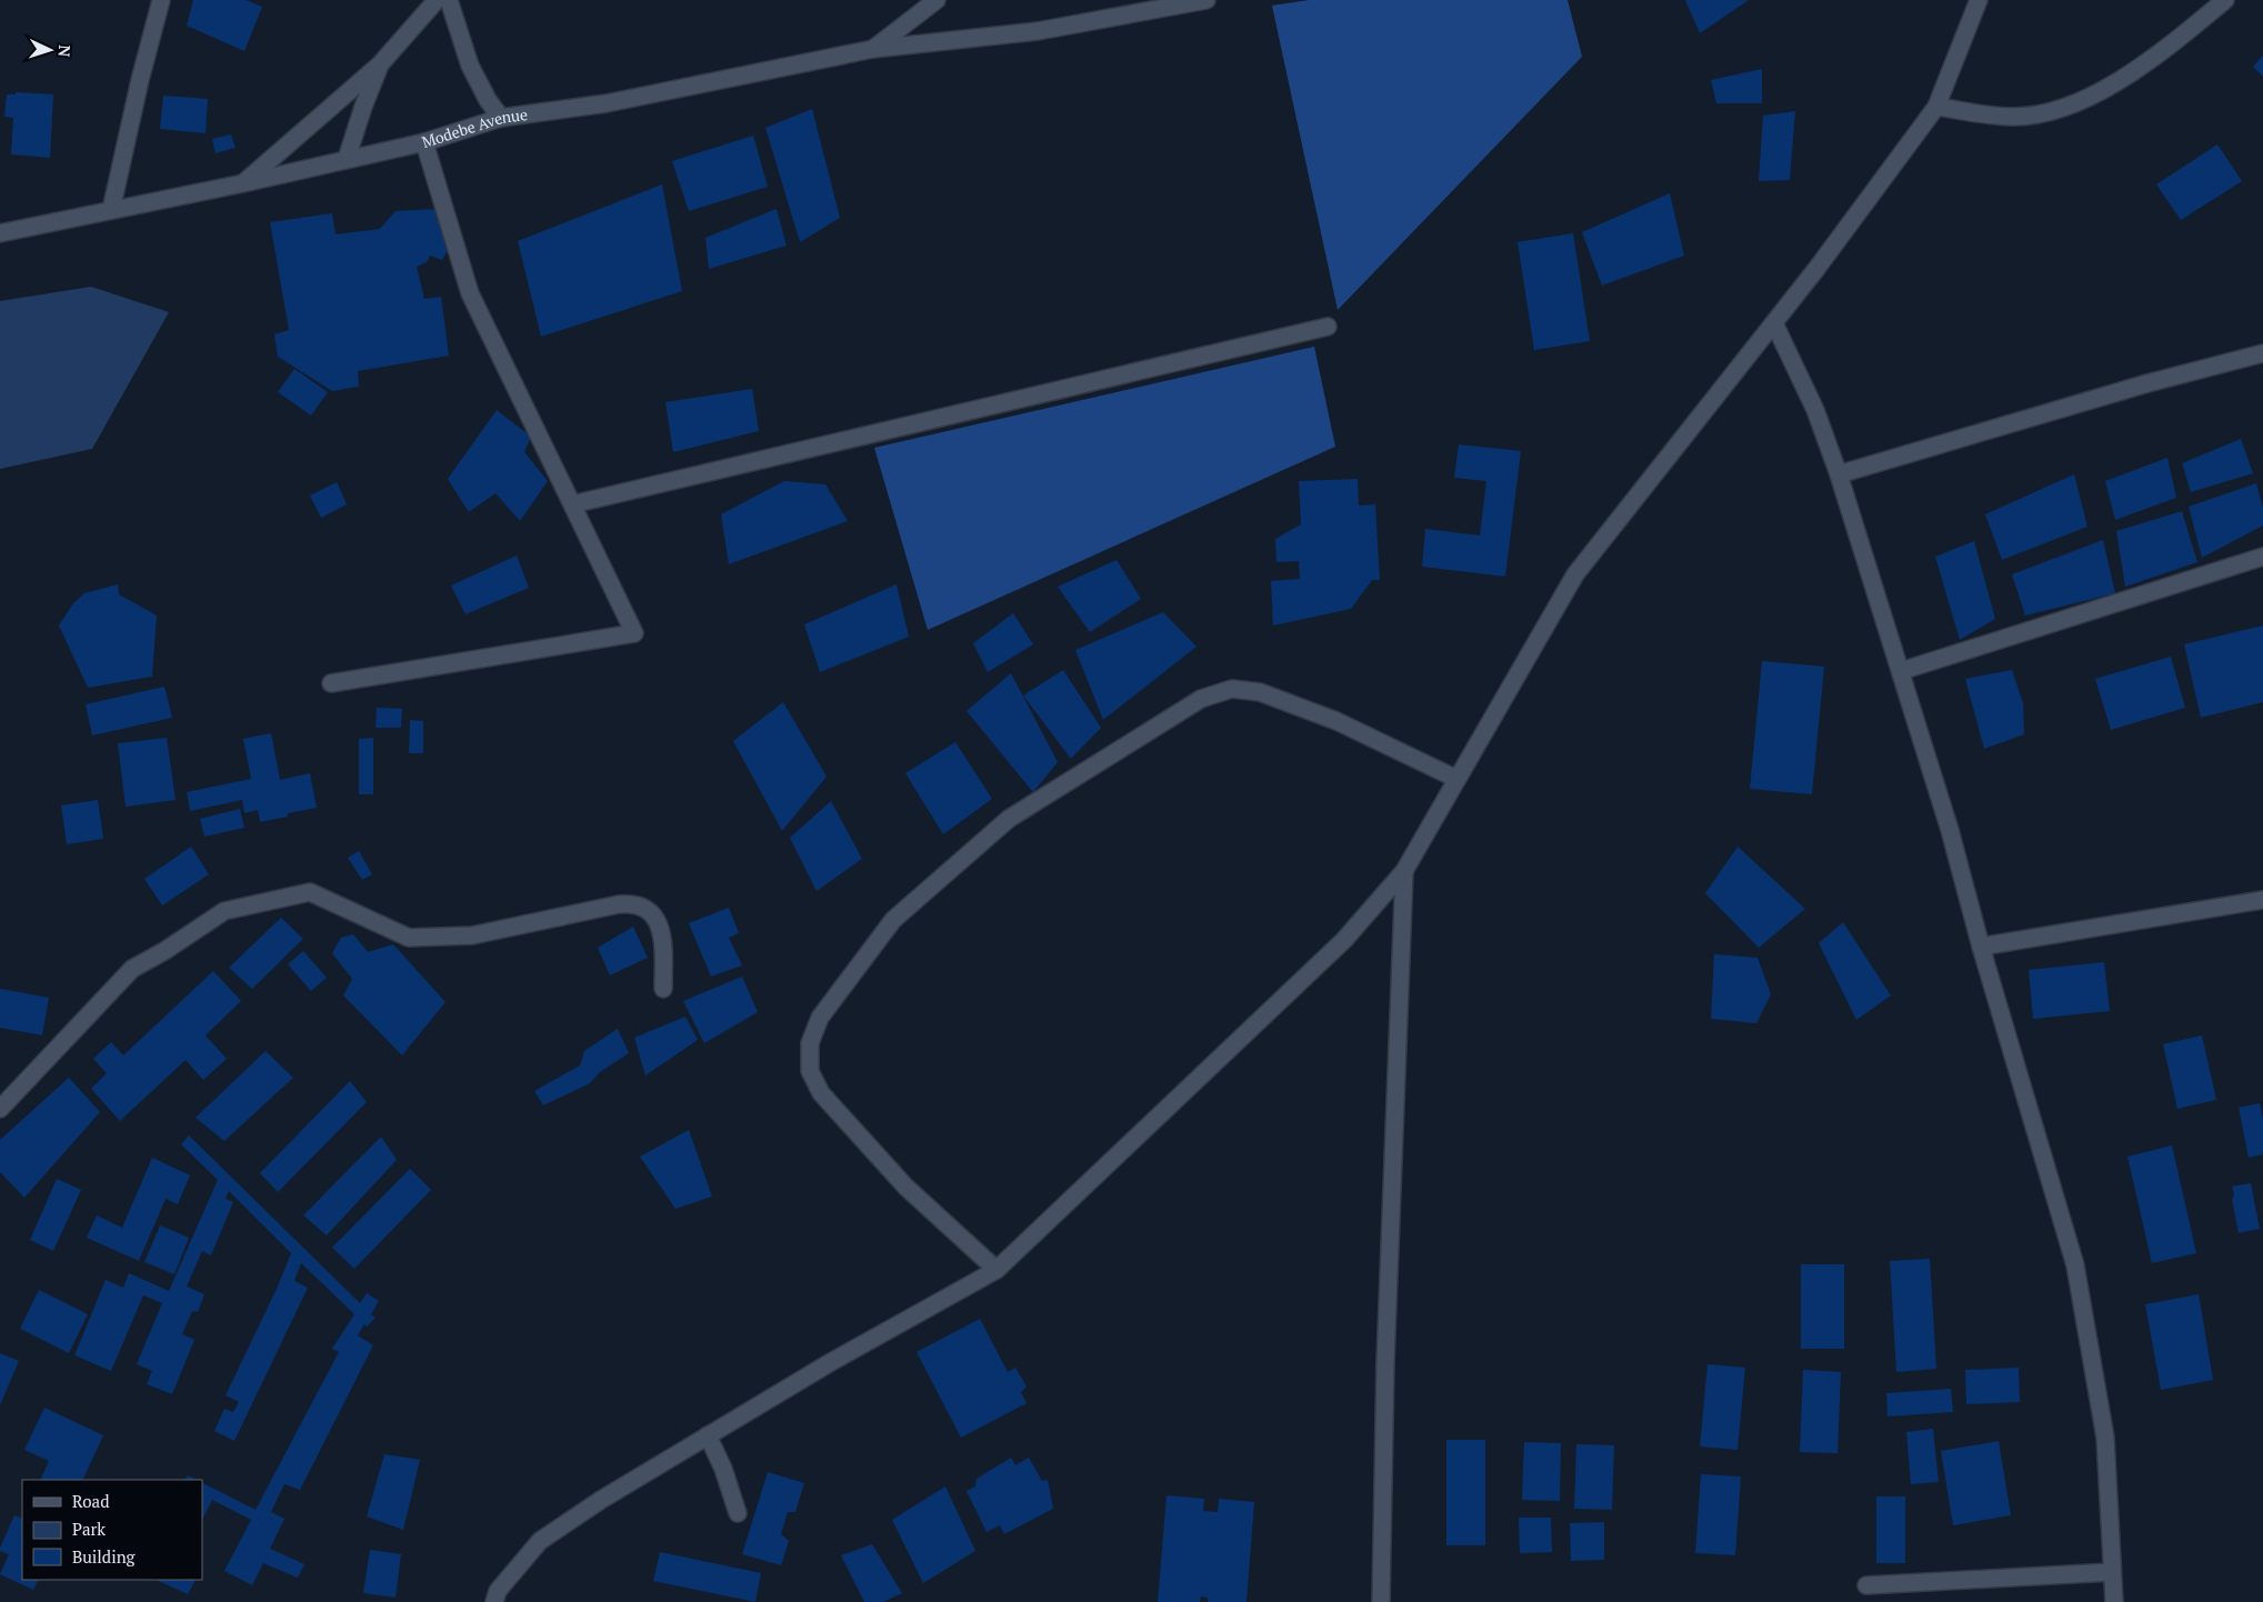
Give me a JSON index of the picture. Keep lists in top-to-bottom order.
{
  "streets": {
    "street": ["Modebe Avenue"]
  },
  "legend": ["Road", "Park", "Building"],
  "north": "right"
}
